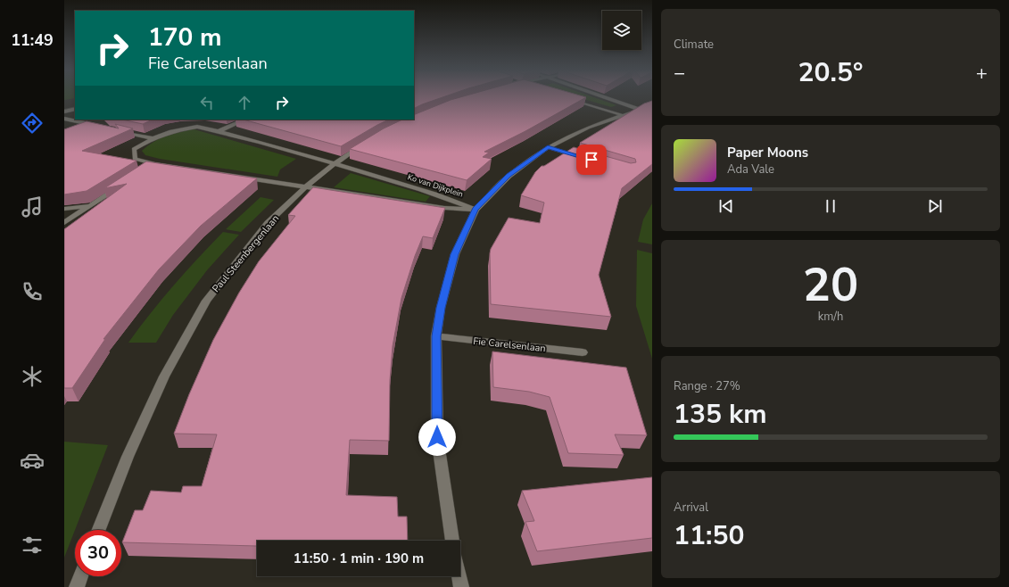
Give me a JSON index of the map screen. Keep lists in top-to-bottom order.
{
  "streets": {
    "street": ["Ko van Dijkplein", "Paul Steenbergenlaan", "Fie Carelsenlaan"]
  },
  "crossings": [
    ["Ko van Dijkplein", "Paul Steenbergenlaan"]
  ],
  "page": {
    "tabs": "11:49",
    "tile": [
      "Climate",
      ["20", "km/h"],
      ["Range · 27%", "135 km"],
      ["Arrival", "11:50"]
    ],
    "turn": ["170 m", "Fie Carelsenlaan"],
    "heat": ["−", "20.5°", "+"],
    "song": ["Paper Moons", "Ada Vale"],
    "limit": "30",
    "trip": "11:50 · 1 min · 190 m"
  }
}
